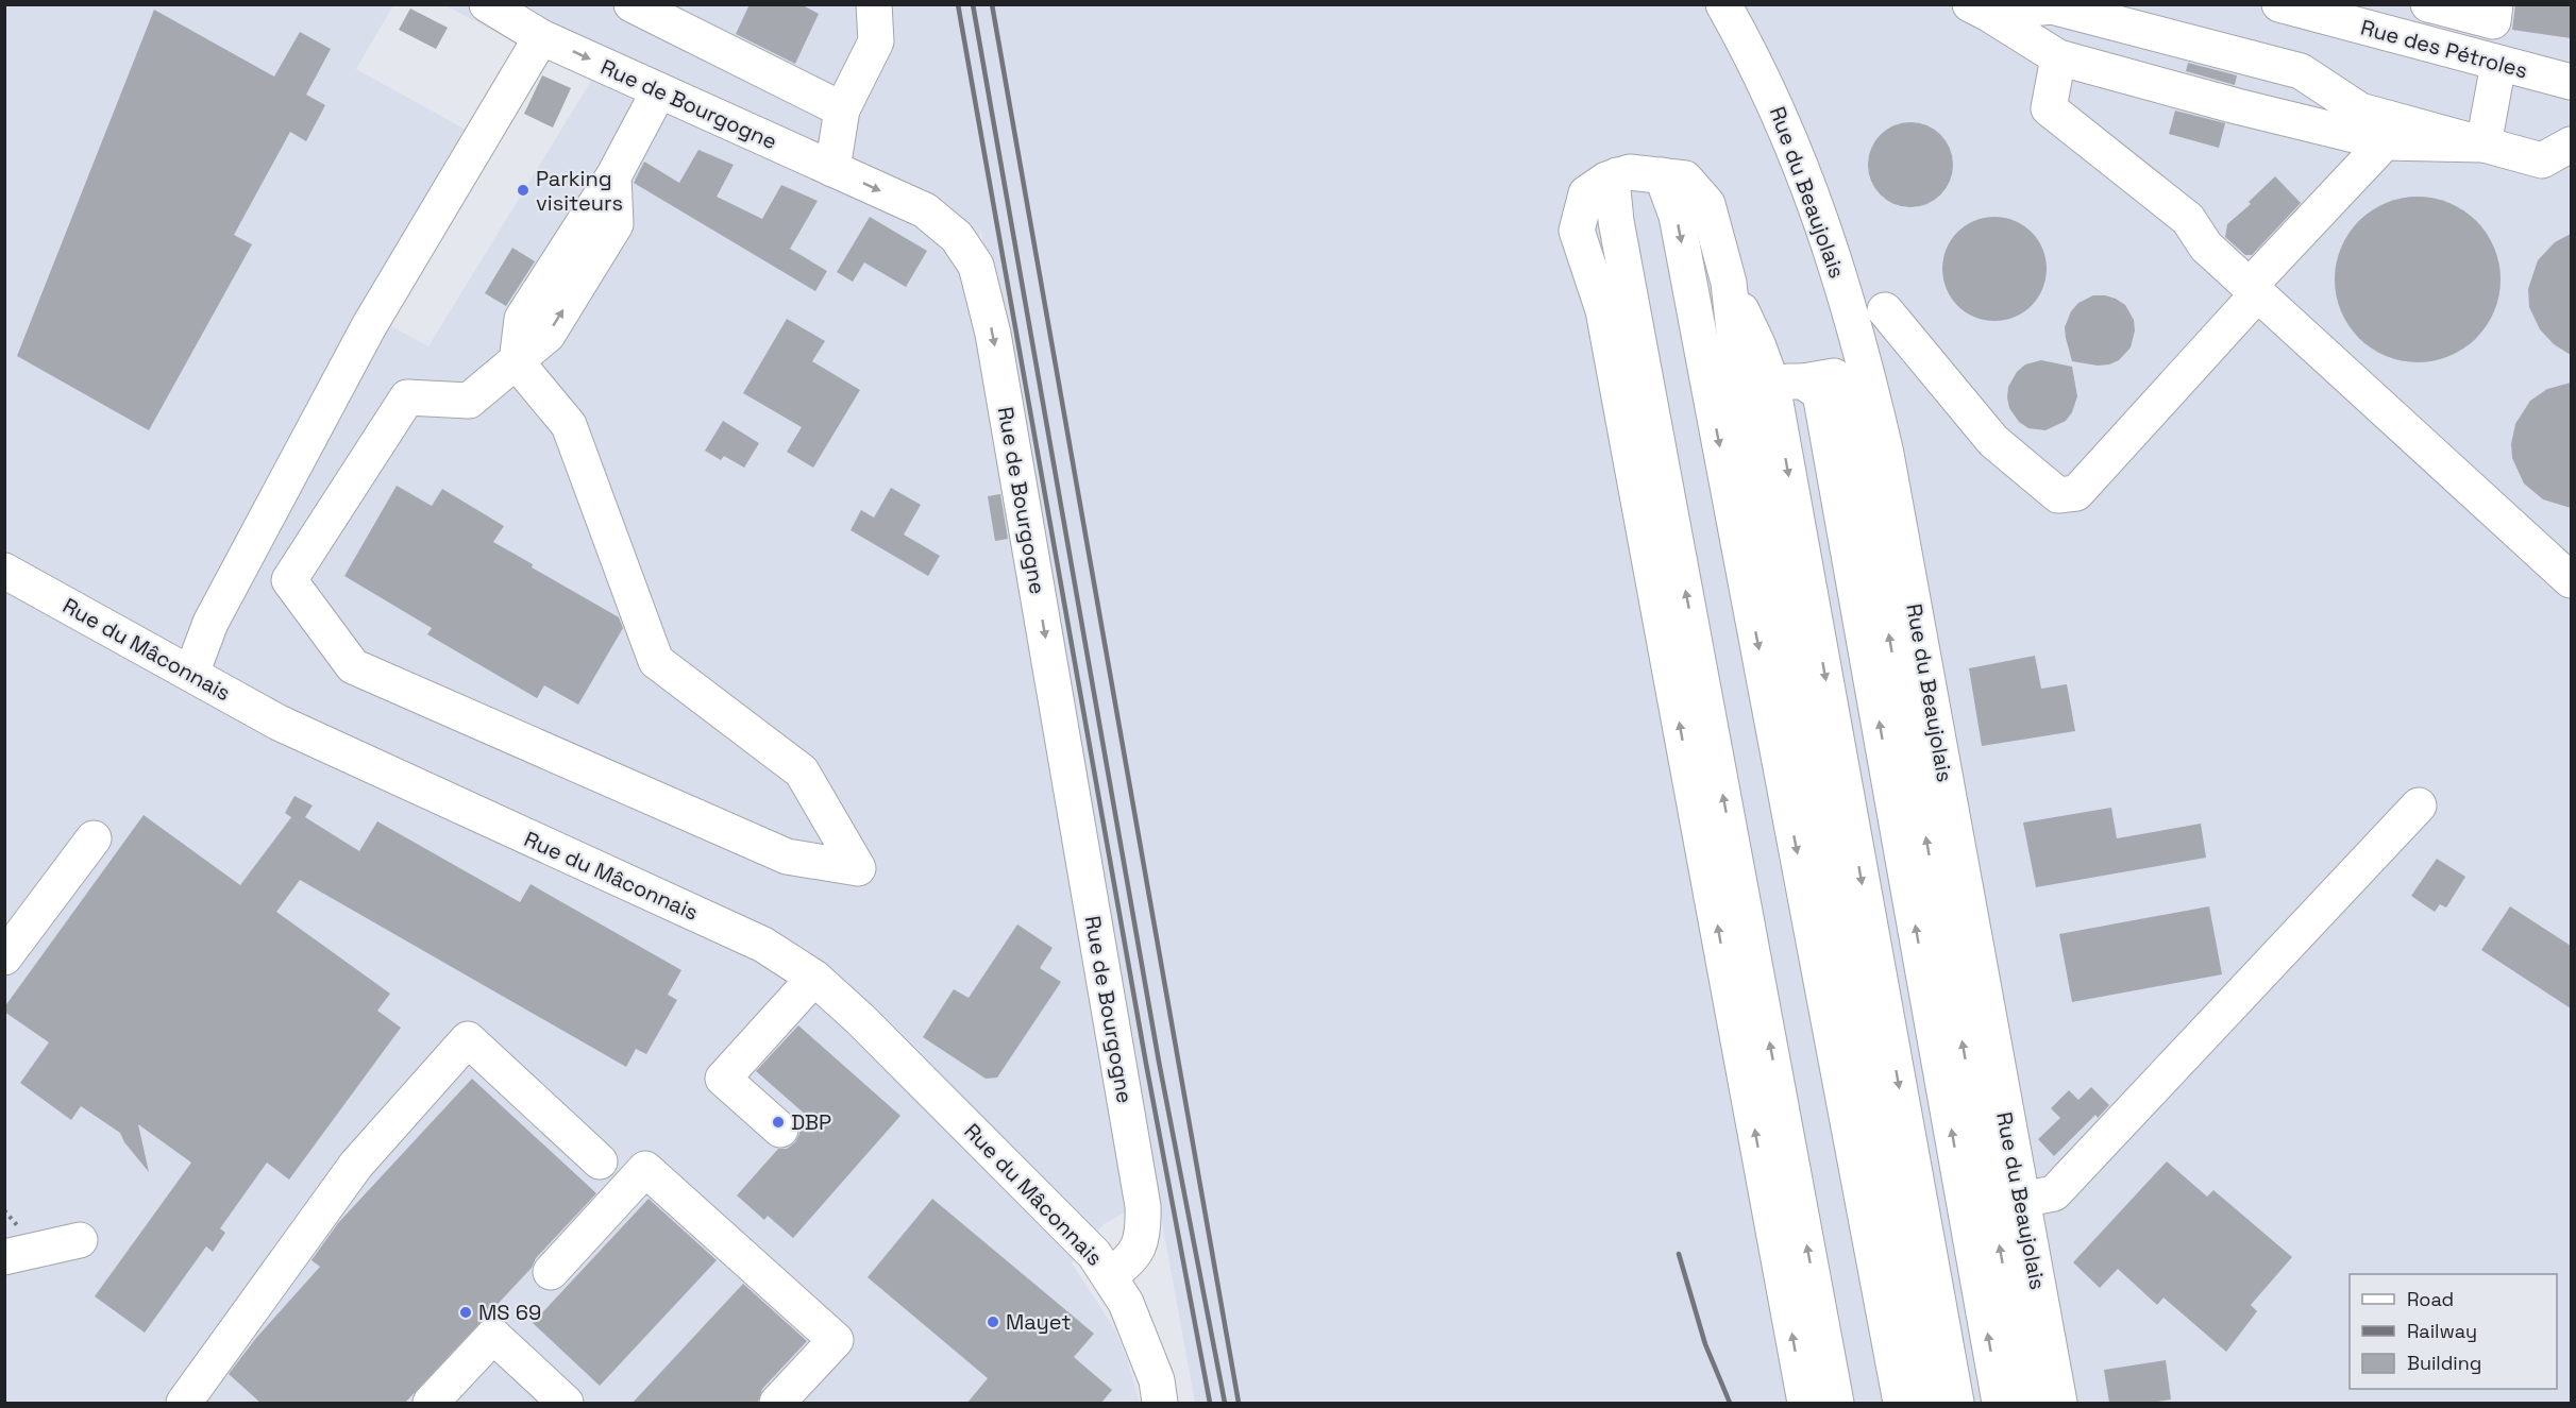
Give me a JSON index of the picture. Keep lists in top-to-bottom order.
{
  "streets": {
    "street": [
      "Rue des Pétroles",
      "Rue de Bourgogne",
      "Rue du Beaujolais",
      "Rue du Mâconnais"
    ]
  },
  "crossings": [
    ["Rue de Bourgogne", "Rue du Mâconnais"]
  ],
  "one_way": ["Rue de Bourgogne"],
  "places": [
    "Parking visiteurs",
    "DBP",
    "MS 69",
    "Mayet"
  ],
  "legend": ["Road", "Railway", "Building"]
}
